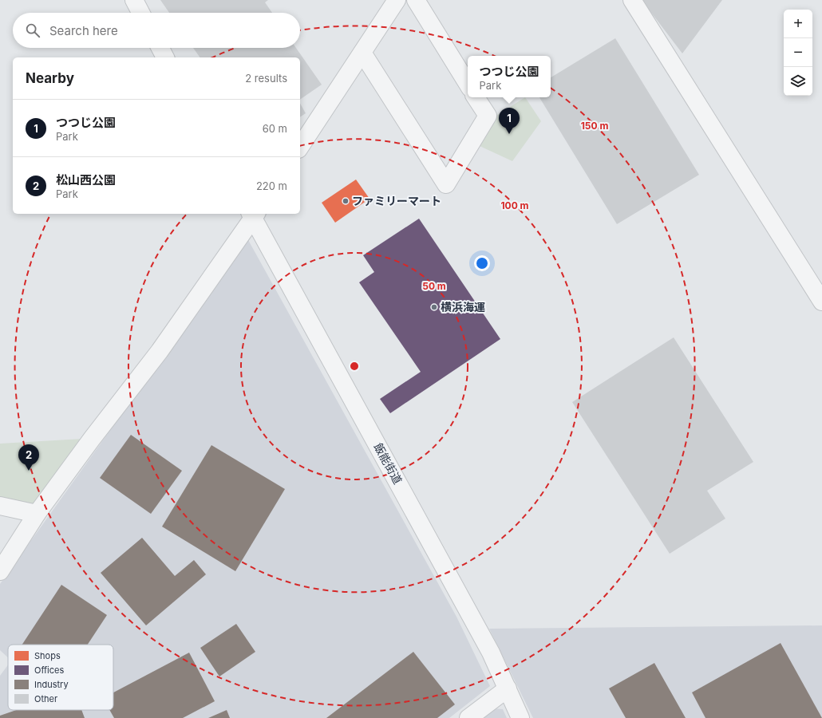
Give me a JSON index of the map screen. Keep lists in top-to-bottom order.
{
  "streets": {
    "street": ["飯能街道"]
  },
  "places": ["ファミリーマート", "横浜海運"],
  "legend": [
    "Shops",
    "Offices",
    "Industry",
    "Other"
  ],
  "page": {
    "map_buttons": ["+", "−"],
    "search": "Search here",
    "popup": ["つつじ公園", "Park"],
    "heading": ["Nearby", "2 results"],
    "list": [
      {
        "mark": "1",
        "name": "つつじ公園",
        "note": "Park",
        "value": "60 m"
      },
      {
        "mark": "2",
        "name": "松山西公園",
        "note": "Park",
        "value": "220 m"
      }
    ],
    "pins": ["1", "2"]
  },
  "rings": ["150 m", "100 m", "50 m"]
}
